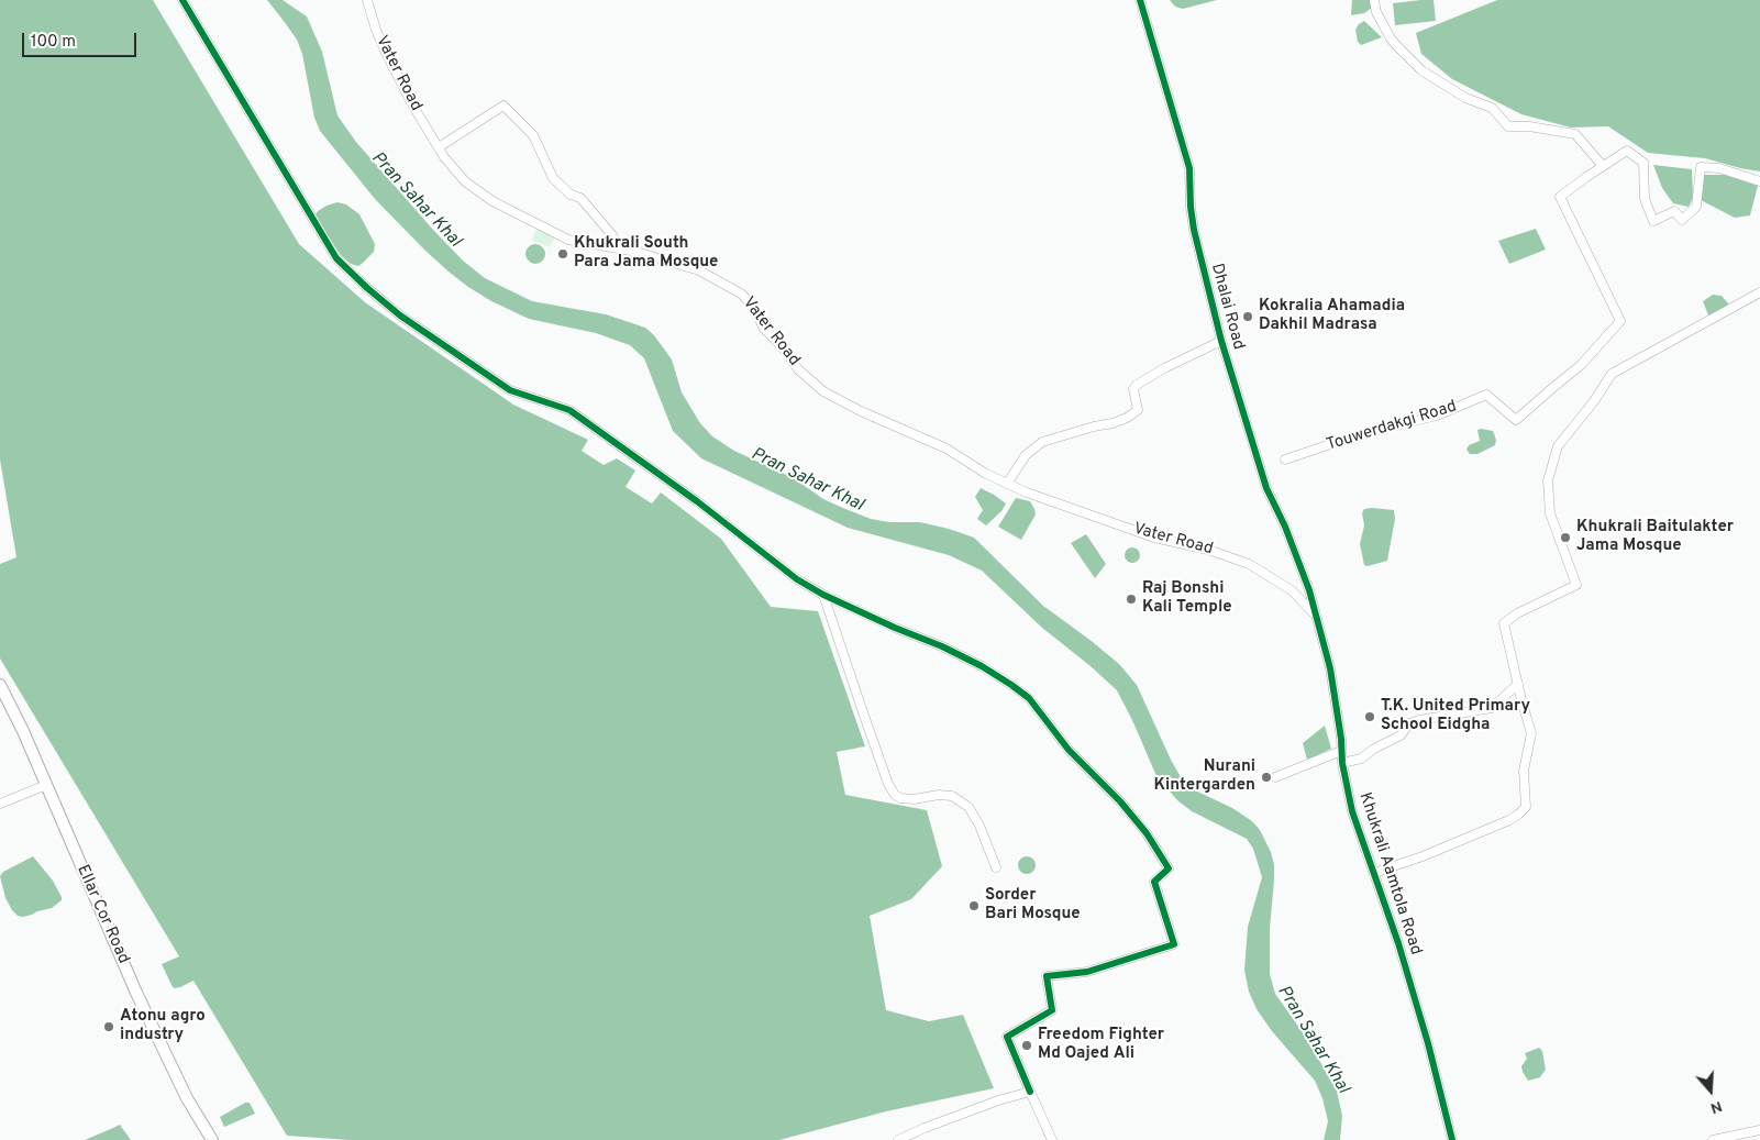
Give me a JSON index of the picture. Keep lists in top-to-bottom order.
{
  "streets": {
    "main road": ["Ellar Cor Road"],
    "street": [
      "Vater Road",
      "Dhalai Road",
      "Touwerdakgi Road",
      "Khukrali Aamtola Road"
    ]
  },
  "crossings": [
    ["Vater Road", "Dhalai Road"],
    ["Vater Road", "Khukrali Aamtola Road"],
    ["Dhalai Road", "Khukrali Aamtola Road"]
  ],
  "water": ["Pran Sahar Khal"],
  "places": [
    "Khukrali South Para Jama Mosque",
    "Kokralia Ahamadia Dakhil Madrasa",
    "Khukrali Baitulakter Jama Mosque",
    "Raj Bonshi Kali Temple",
    "T.K. United Primary School Eidgha",
    "Nurani Kintergarden",
    "Sorder Bari Mosque",
    "Atonu agro industry",
    "Freedom Fighter Md Oajed Ali"
  ],
  "scale_bar": "100 m",
  "north": "bottom"
}
